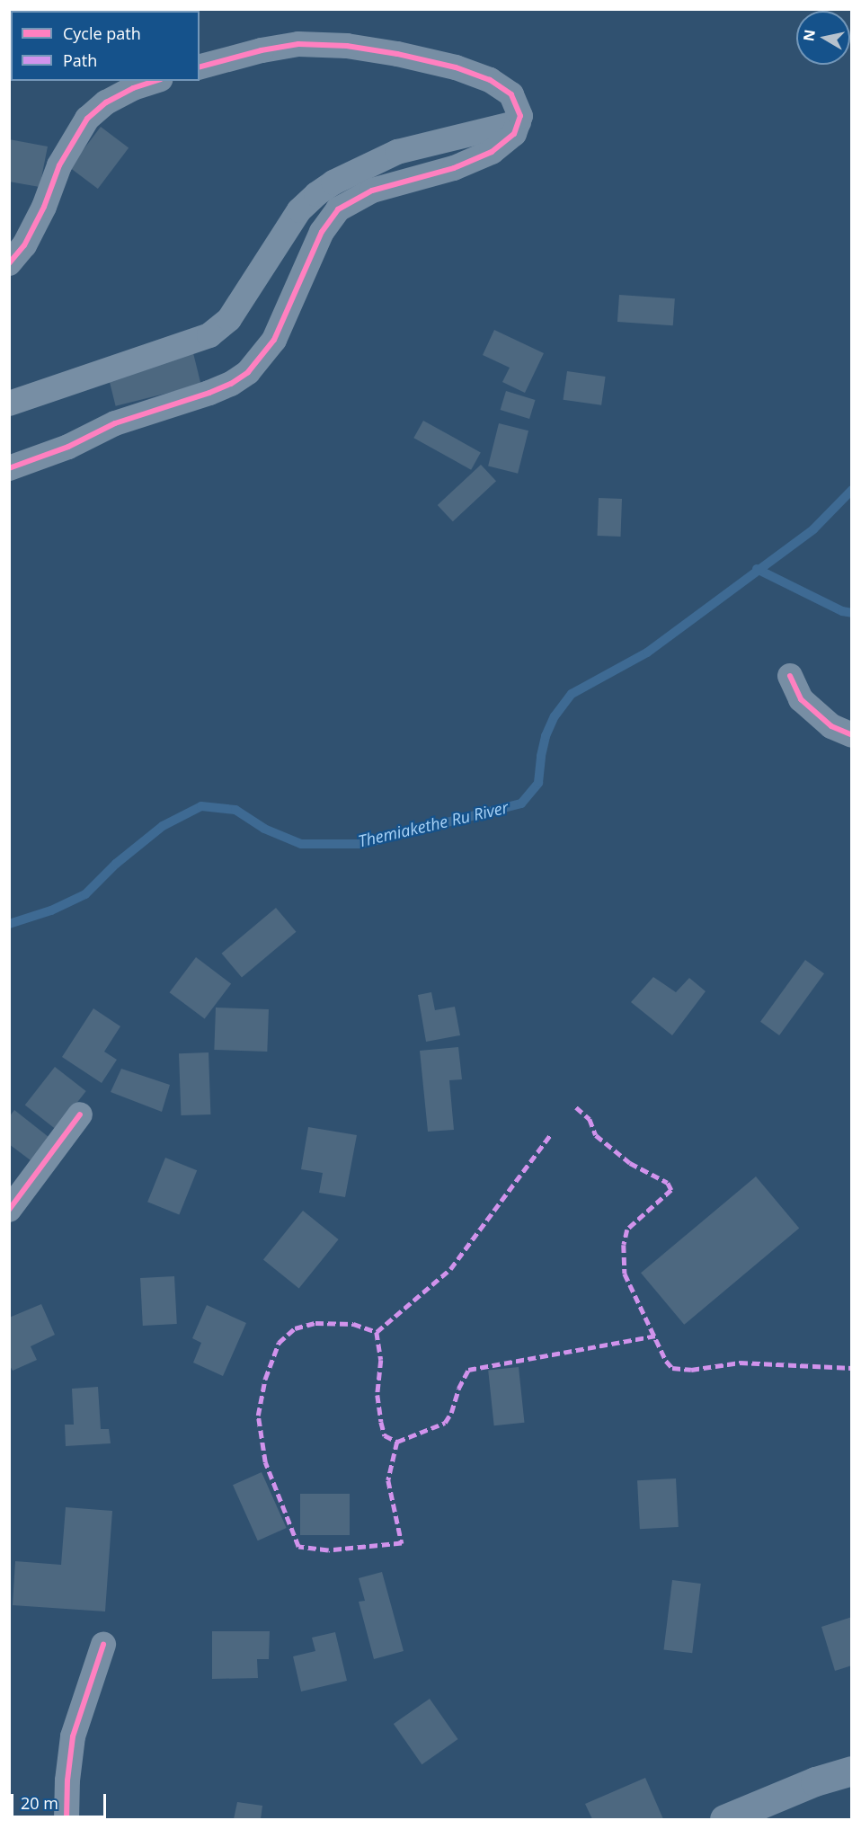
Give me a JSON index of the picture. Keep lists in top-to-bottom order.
{
  "water": ["Themiakethe Ru River"],
  "legend": ["Cycle path", "Path"],
  "scale_bar": "20 m",
  "north": "left"
}
